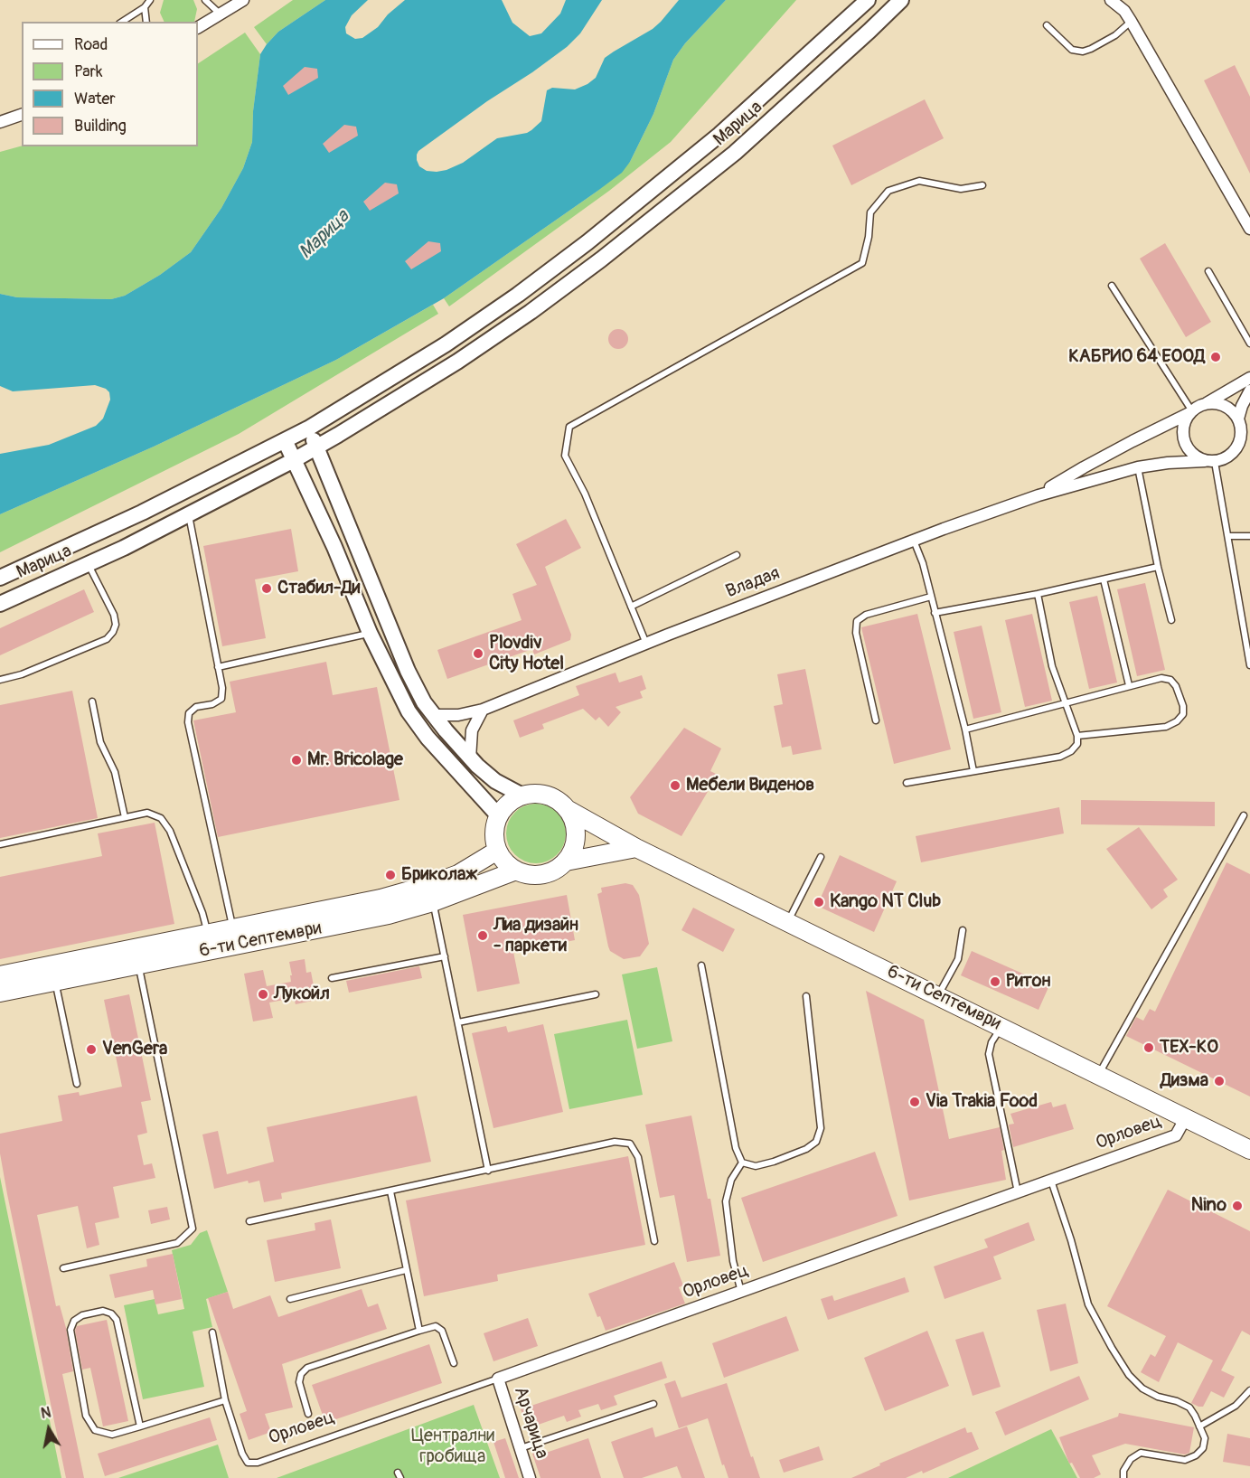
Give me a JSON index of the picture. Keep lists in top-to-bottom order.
{
  "streets": {
    "main road": ["6-ти Септември"],
    "street": [
      "Марица",
      "Владая",
      "Орловец",
      "Арчарица"
    ]
  },
  "crossings": [
    ["6-ти Септември", "Орловец"],
    ["Орловец", "Арчарица"]
  ],
  "water": ["Марица"],
  "parks": ["Централни гробища"],
  "places": [
    "КАБРИО 64 ЕООД",
    "Стабил-Ди",
    "Plovdiv City Hotel",
    "Mr. Bricolage",
    "Мебели Виденов",
    "Бриколаж",
    "Kango NT Club",
    "Лиа дизайн - паркети",
    "Ритон",
    "Лукойл",
    "ТЕХ-КО",
    "VenGera",
    "Дизма",
    "Via Trakia Food",
    "Nino"
  ],
  "legend": [
    "Road",
    "Park",
    "Water",
    "Building"
  ],
  "north": "top"
}
